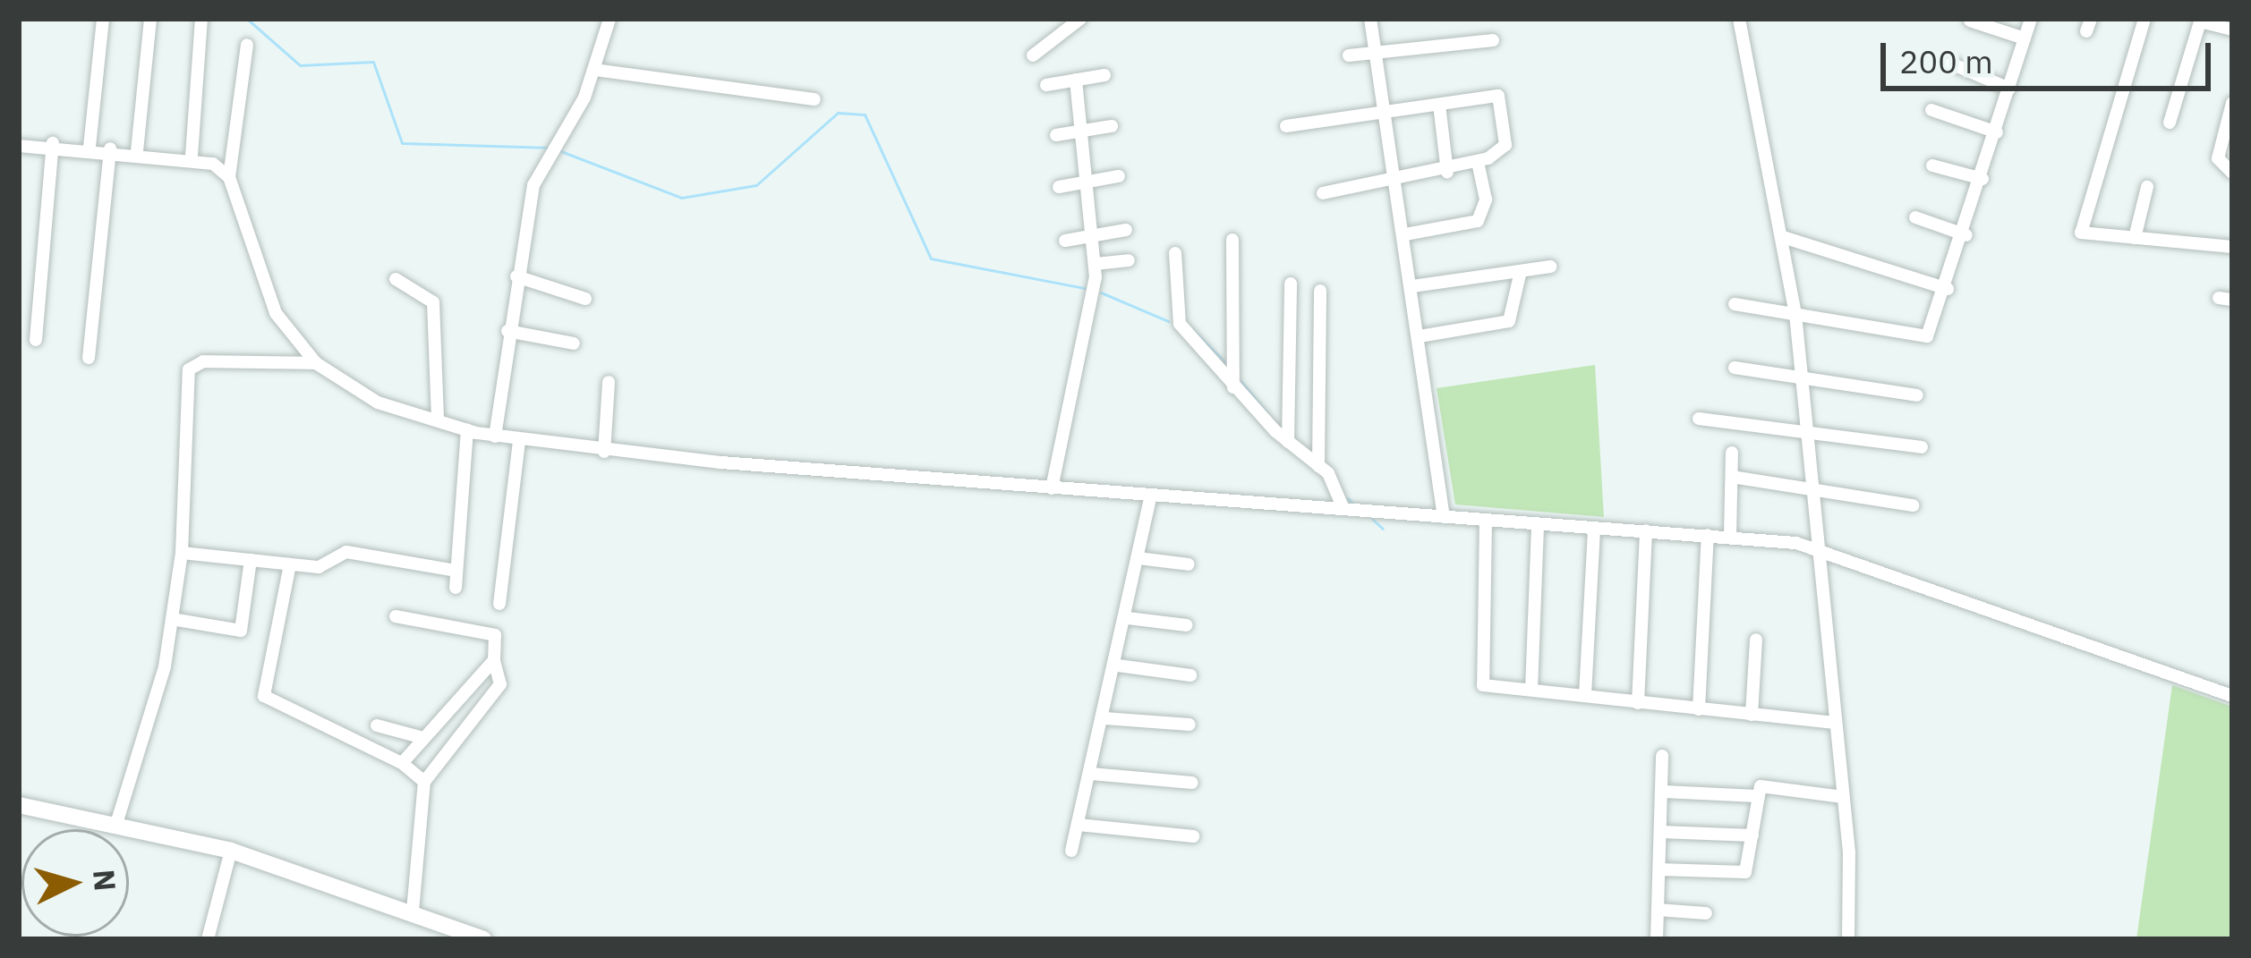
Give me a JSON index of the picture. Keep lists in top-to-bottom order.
{
  "scale_bar": "200 m",
  "north": "right"
}
